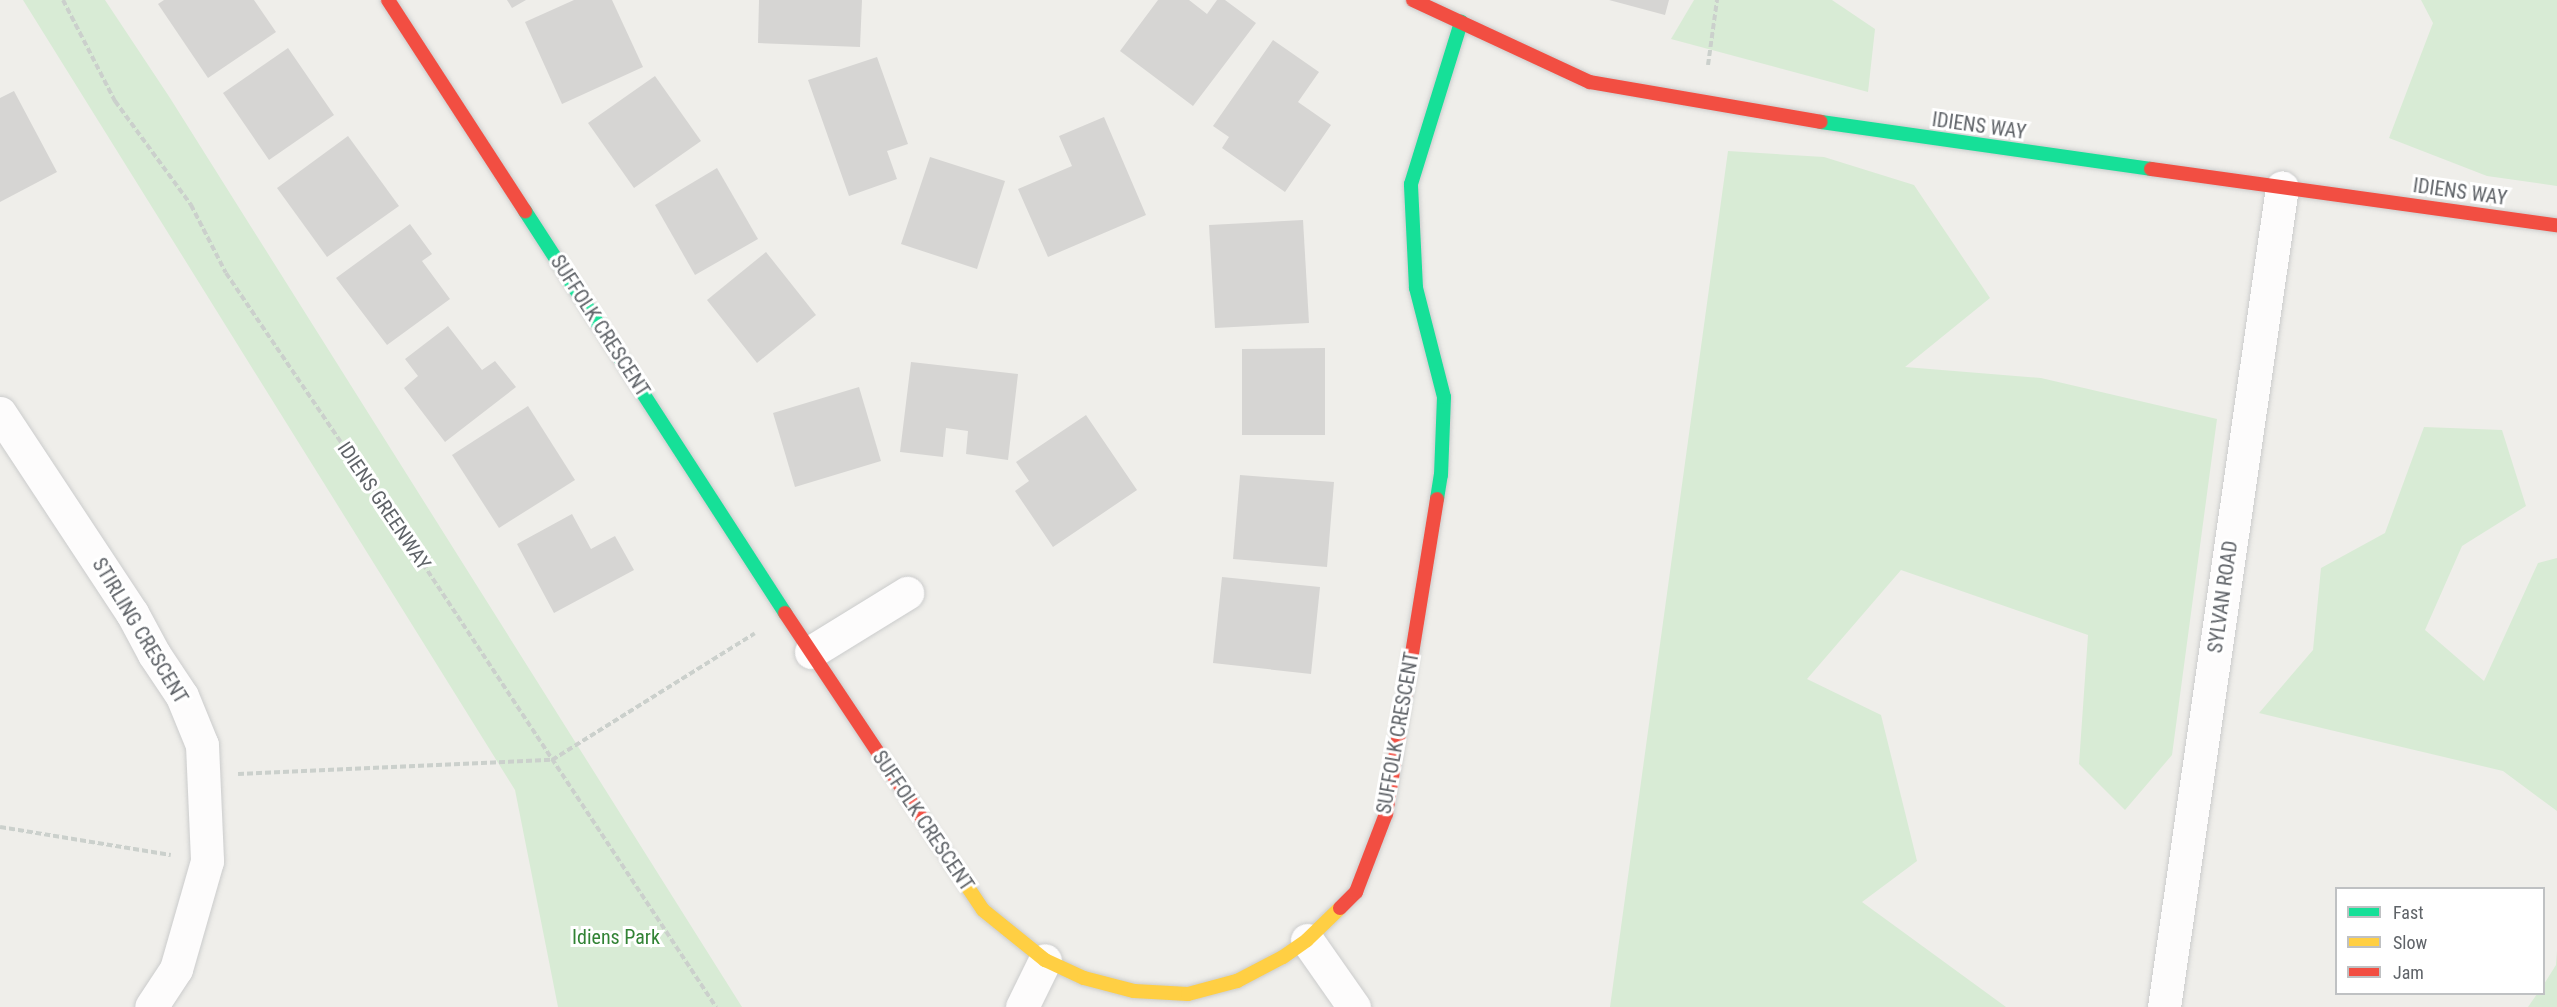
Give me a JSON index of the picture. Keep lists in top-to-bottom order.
{
  "streets": {
    "street": [
      "IDIENS WAY",
      "SUFFOLK CRESCENT",
      "SYLVAN ROAD",
      "STIRLING CRESCENT"
    ],
    "path": ["IDIENS GREENWAY"]
  },
  "crossings": [
    ["IDIENS WAY", "SUFFOLK CRESCENT"],
    ["IDIENS WAY", "SYLVAN ROAD"]
  ],
  "parks": ["Idiens Park"],
  "legend": ["Fast", "Slow", "Jam"]
}
